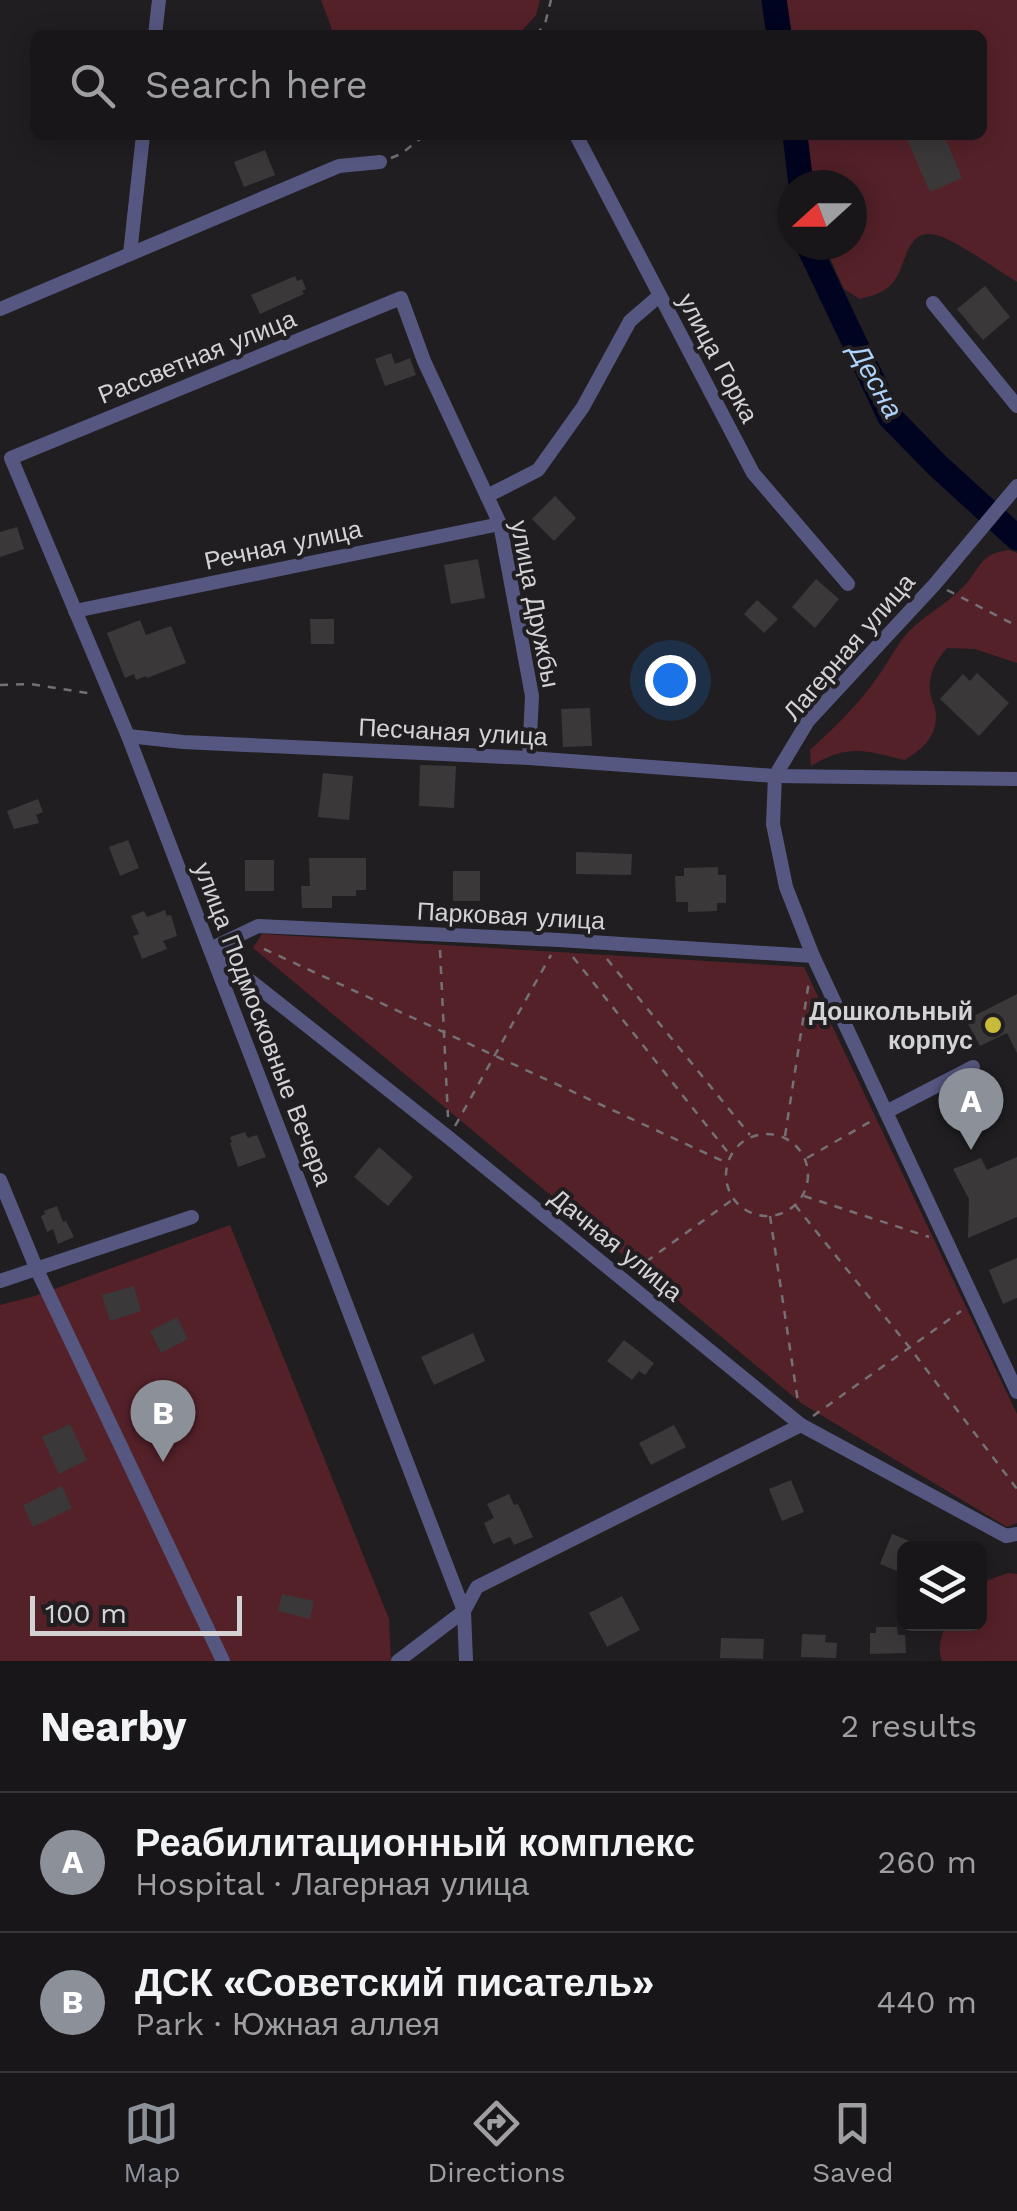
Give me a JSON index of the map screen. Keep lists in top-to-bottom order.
{
  "streets": {
    "street": [
      "Рассветная улица",
      "улица Горка",
      "Речная улица",
      "улица Дружбы",
      "Лагерная улица",
      "Песчаная улица",
      "Парковая улица",
      "улица Подмосковные Вечера",
      "Дачная улица"
    ]
  },
  "crossings": [
    ["Рассветная улица", "улица Дружбы"],
    ["Рассветная улица", "улица Подмосковные Вечера"],
    ["Речная улица", "улица Дружбы"],
    ["Речная улица", "улица Подмосковные Вечера"],
    ["улица Дружбы", "Песчаная улица"],
    ["Лагерная улица", "Песчаная улица"],
    ["Лагерная улица", "Парковая улица"],
    ["Песчаная улица", "улица Подмосковные Вечера"],
    ["Парковая улица", "улица Подмосковные Вечера"],
    ["Парковая улица", "Дачная улица"],
    ["улица Подмосковные Вечера", "Дачная улица"]
  ],
  "water": ["Десна"],
  "places": ["Дошкольный корпус"],
  "scale_bar": "100 m",
  "north": "left",
  "page": {
    "search": "Search here",
    "pins": ["A", "B"],
    "scale": "100 m",
    "heading": ["Nearby", "2 results"],
    "list": [
      {
        "mark": "A",
        "name": "Реабилитационный комплекс",
        "note": "Hospital · Лагерная улица",
        "value": "260 m"
      },
      {
        "mark": "B",
        "name": "ДСК «Советский писатель»",
        "note": "Park · Южная аллея",
        "value": "440 m"
      }
    ],
    "nav": ["Map", "Directions", "Saved"]
  }
}
